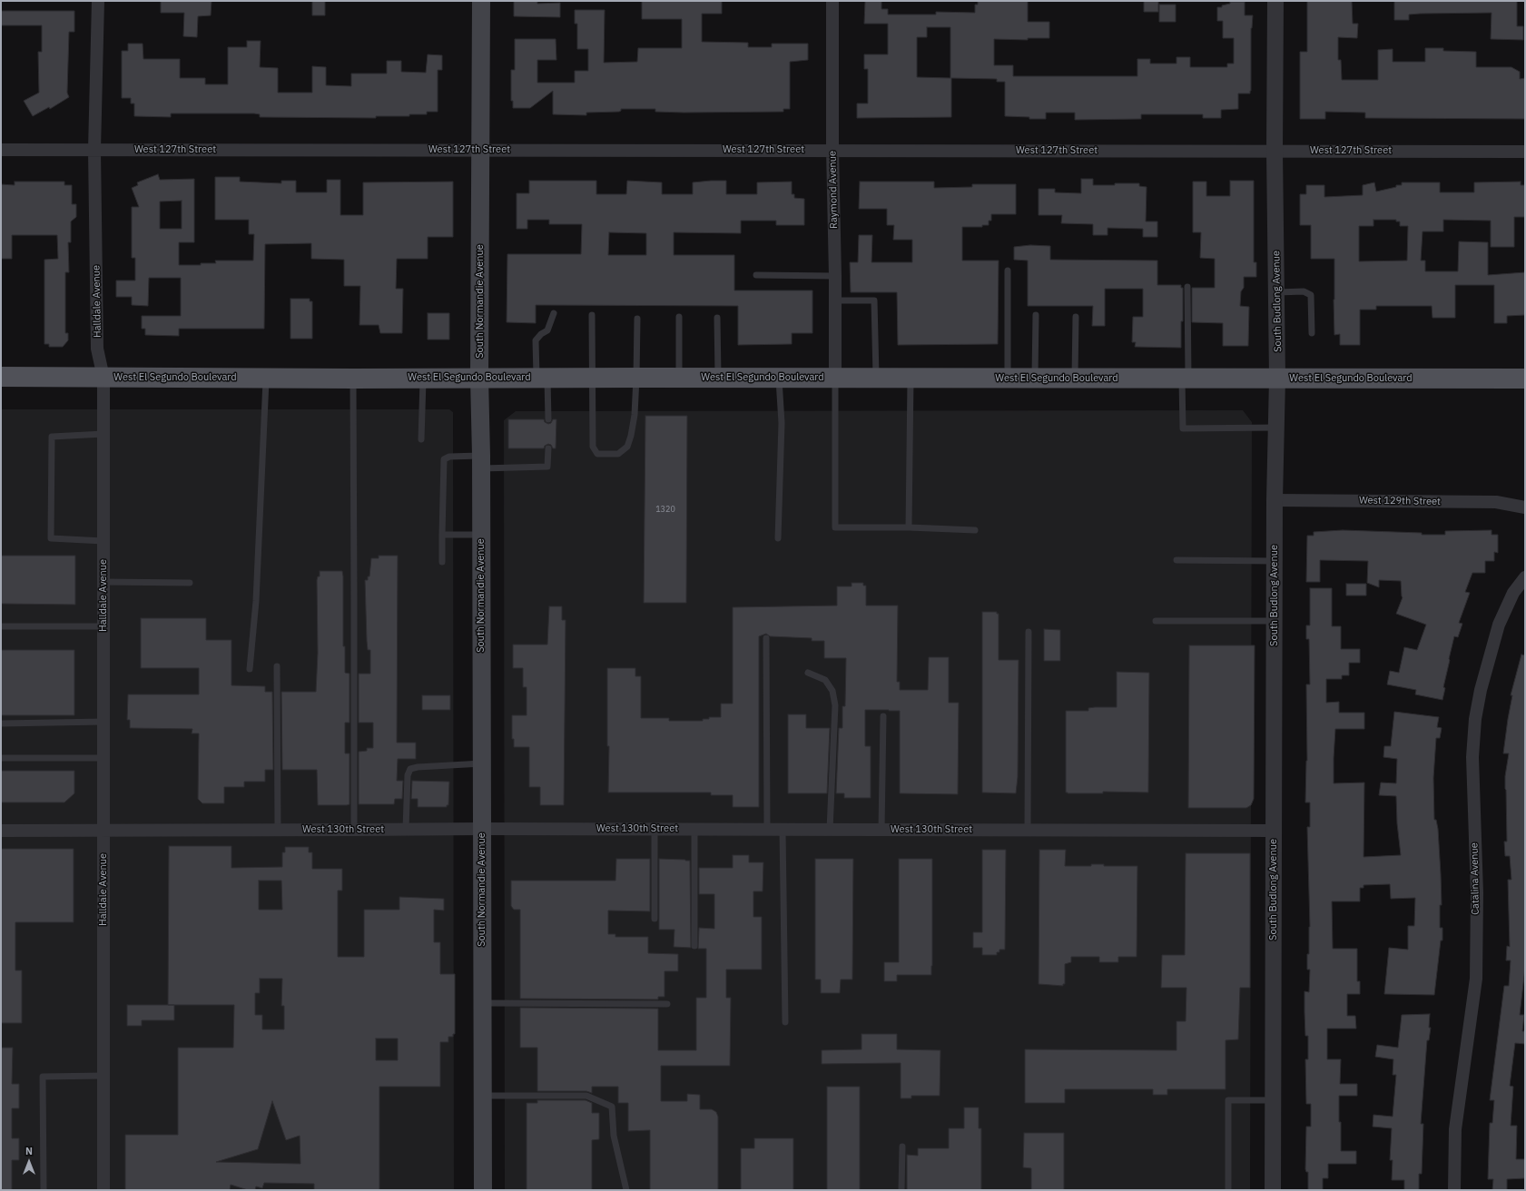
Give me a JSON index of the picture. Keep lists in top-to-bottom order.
{
  "streets": {
    "main road": ["South Normandie Avenue", "West El Segundo Boulevard"],
    "street": [
      "West 127th Street",
      "Raymond Avenue",
      "Halldale Avenue",
      "South Budlong Avenue",
      "West 129th Street",
      "West 130th Street",
      "Catalina Avenue"
    ]
  },
  "crossings": [
    ["West 127th Street", "Raymond Avenue"],
    ["West 127th Street", "Halldale Avenue"],
    ["West 127th Street", "South Normandie Avenue"],
    ["West 127th Street", "South Budlong Avenue"],
    ["Raymond Avenue", "West El Segundo Boulevard"],
    ["Halldale Avenue", "West El Segundo Boulevard"],
    ["Halldale Avenue", "West 130th Street"],
    ["South Normandie Avenue", "West El Segundo Boulevard"],
    ["South Normandie Avenue", "West 130th Street"],
    ["South Budlong Avenue", "West El Segundo Boulevard"],
    ["South Budlong Avenue", "West 129th Street"],
    ["South Budlong Avenue", "West 130th Street"]
  ],
  "house_numbers": ["1320"],
  "north": "top"
}
